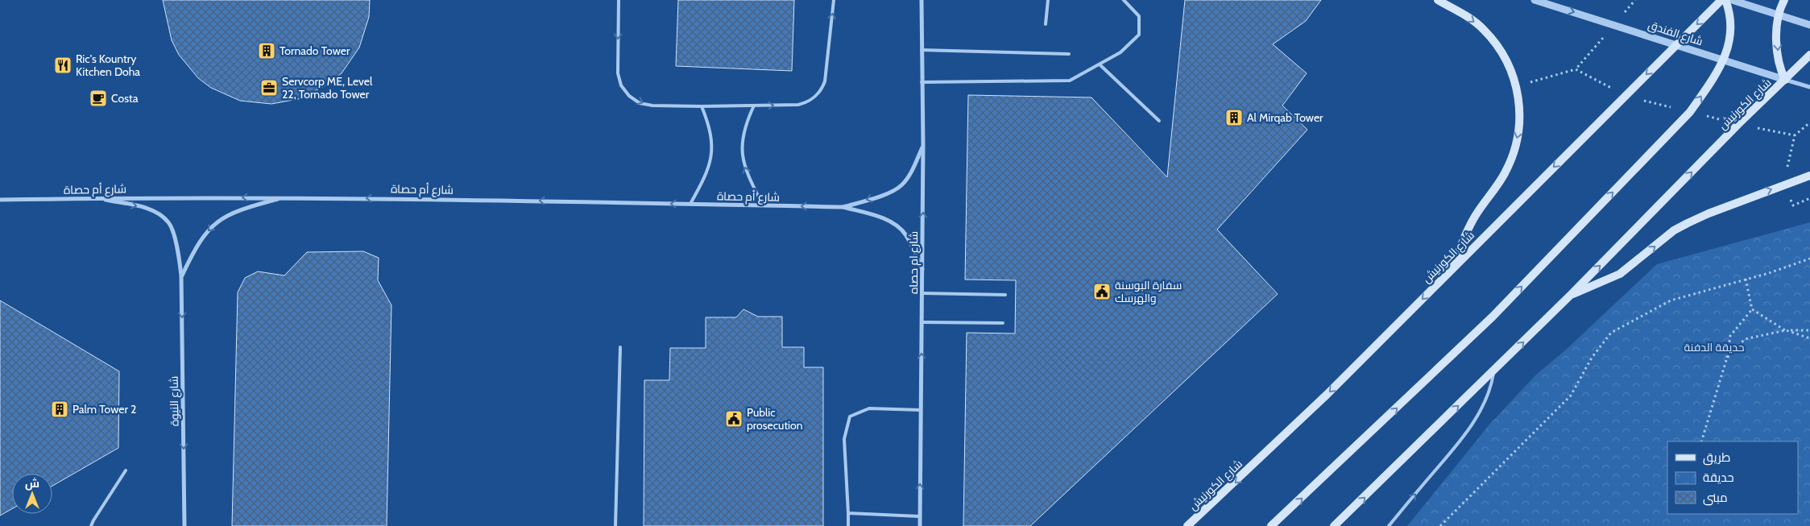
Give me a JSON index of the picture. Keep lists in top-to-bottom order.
{
  "streets": {
    "main road": ["شارع الكورنيش"],
    "street": [
      "شارع الفندق",
      "شارع أم حصاة",
      "شارع ام حصاه",
      "شارع النيوة"
    ]
  },
  "crossings": [
    ["شارع الفندق", "شارع الكورنيش"],
    ["شارع أم حصاة", "شارع ام حصاه"],
    ["شارع أم حصاة", "شارع النيوة"]
  ],
  "one_way": ["شارع أم حصاة", "شارع ام حصاه"],
  "parks": ["حديقة الدفنة"],
  "places": {
    "building": ["Tornado Tower", "Al Mirqab Tower", "Palm Tower 2"],
    "restaurant": ["Ric's Kountry Kitchen Doha"],
    "office": ["Servcorp ME, Level 22, Tornado Tower"],
    "cafe": ["Costa"],
    "public building": ["سفارة البوسنة والهرسك", "Public prosecution"]
  },
  "legend": ["طريق", "حديقة", "مبنى"],
  "north": "top"
}
